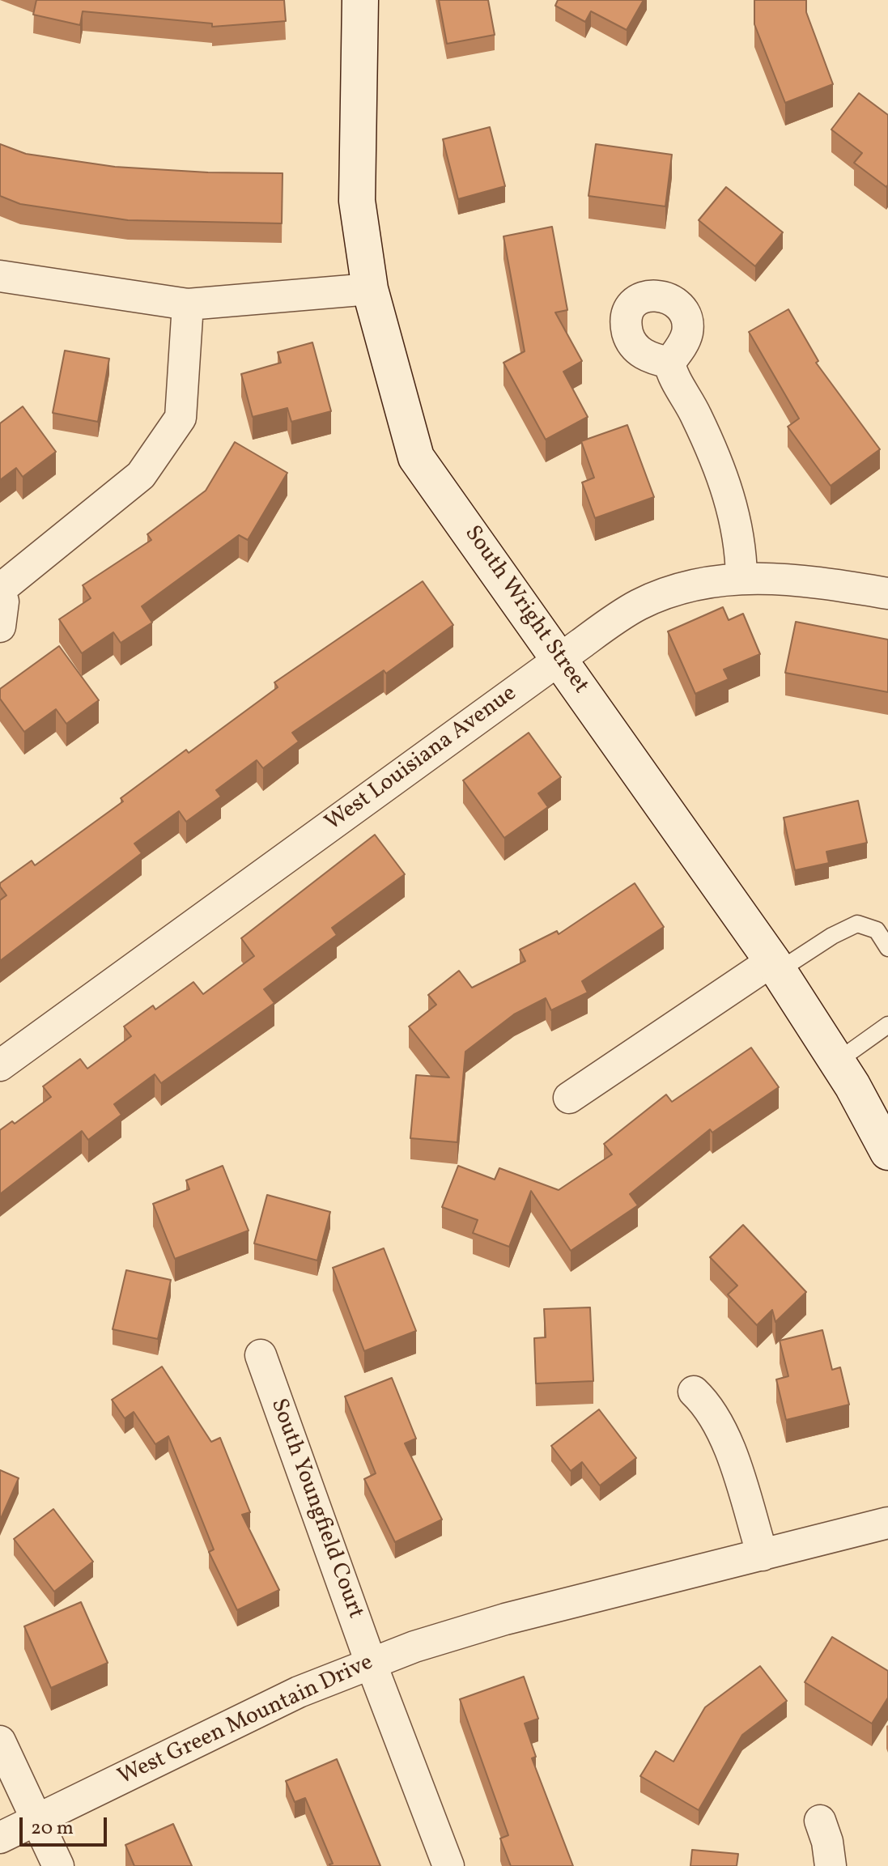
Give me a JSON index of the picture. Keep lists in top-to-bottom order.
{
  "streets": {
    "street": [
      "South Wright Street",
      "West Louisiana Avenue",
      "South Youngfield Court",
      "West Green Mountain Drive"
    ]
  },
  "crossings": [
    ["South Wright Street", "West Louisiana Avenue"],
    ["South Youngfield Court", "West Green Mountain Drive"]
  ],
  "scale_bar": "20 m"
}
